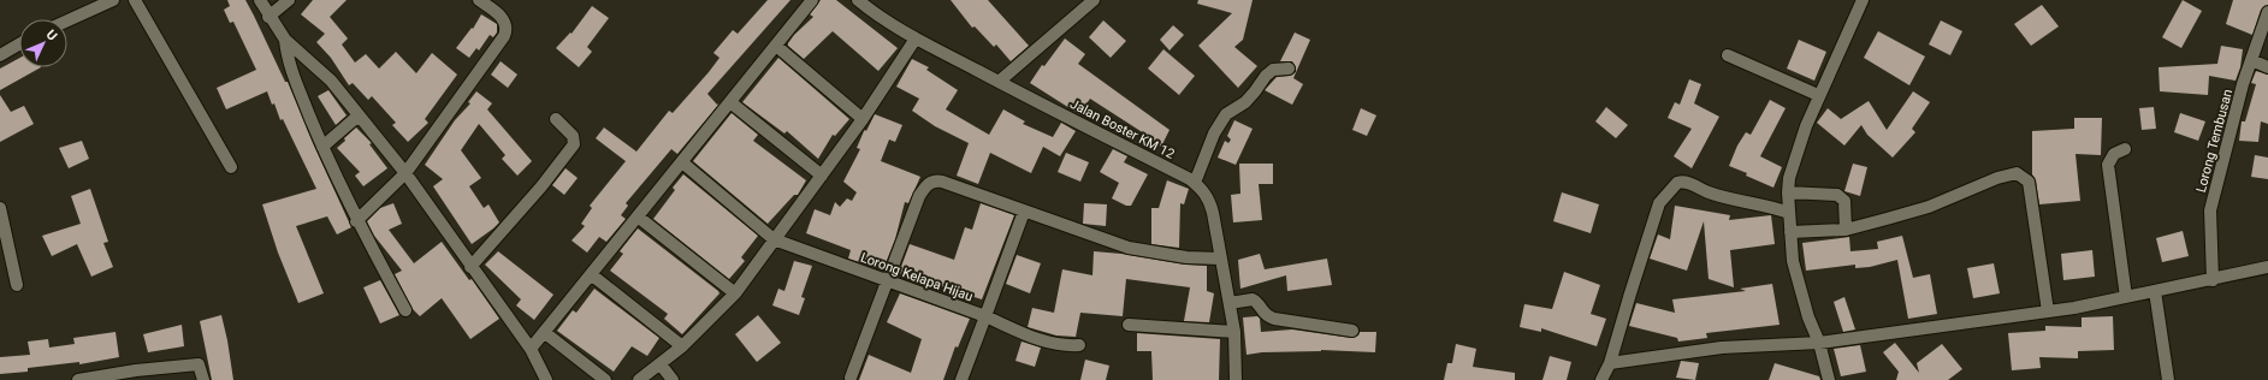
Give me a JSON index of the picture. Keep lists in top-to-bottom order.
{
  "streets": {
    "street": ["Jalan Boster KM 12", "Lorong Tembusan", "Lorong Kelapa Hijau"]
  },
  "north": "top right"
}
